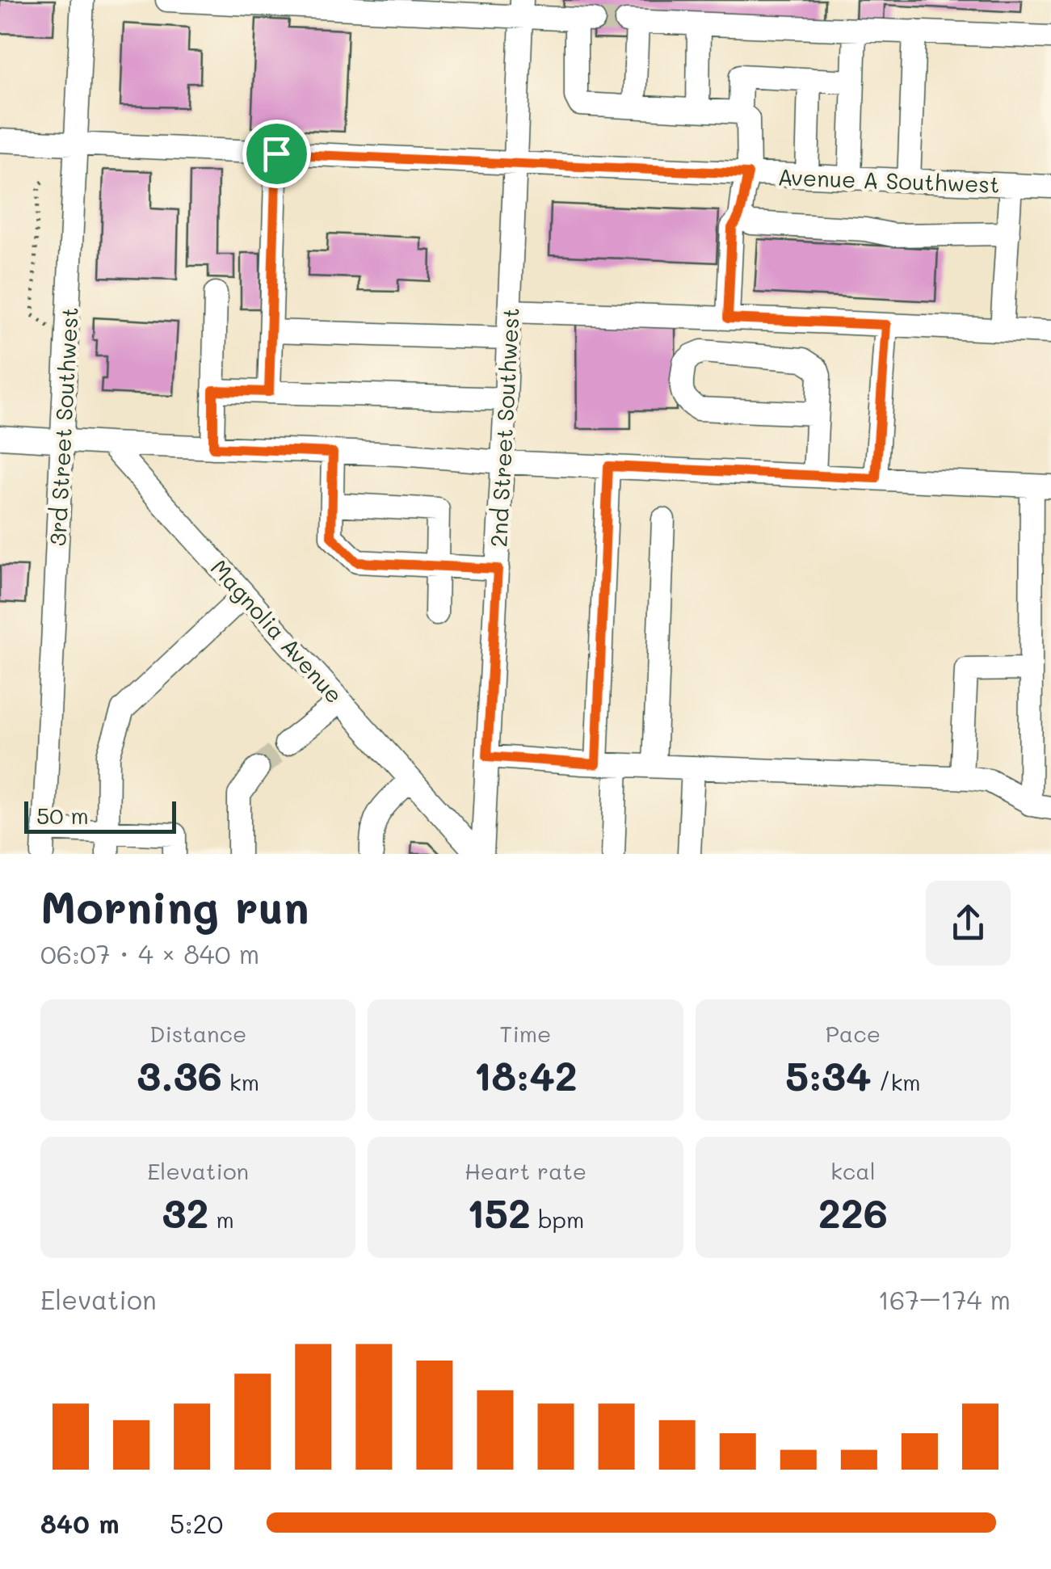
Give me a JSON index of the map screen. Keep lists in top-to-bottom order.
{
  "streets": {
    "street": [
      "Avenue A Southwest",
      "3rd Street Southwest",
      "2nd Street Southwest",
      "Magnolia Avenue"
    ]
  },
  "crossings": [
    ["Avenue A Southwest", "3rd Street Southwest"],
    ["Avenue A Southwest", "2nd Street Southwest"],
    ["2nd Street Southwest", "Magnolia Avenue"]
  ],
  "scale_bar": "50 m",
  "page": {
    "scale": "50 m",
    "heading": ["Morning run", "06:07 · 4 × 840 m"],
    "stats": [
      ["Distance", "3.36 km"],
      ["Time", "18:42"],
      ["Pace", "5:34 /km"],
      ["Elevation", "32 m"],
      ["Heart rate", "152 bpm"],
      ["kcal", "226"]
    ],
    "chart": ["Elevation", "167–174 m"],
    "list": [
      {
        "name": "840 m",
        "note": "5:20"
      }
    ]
  }
}
